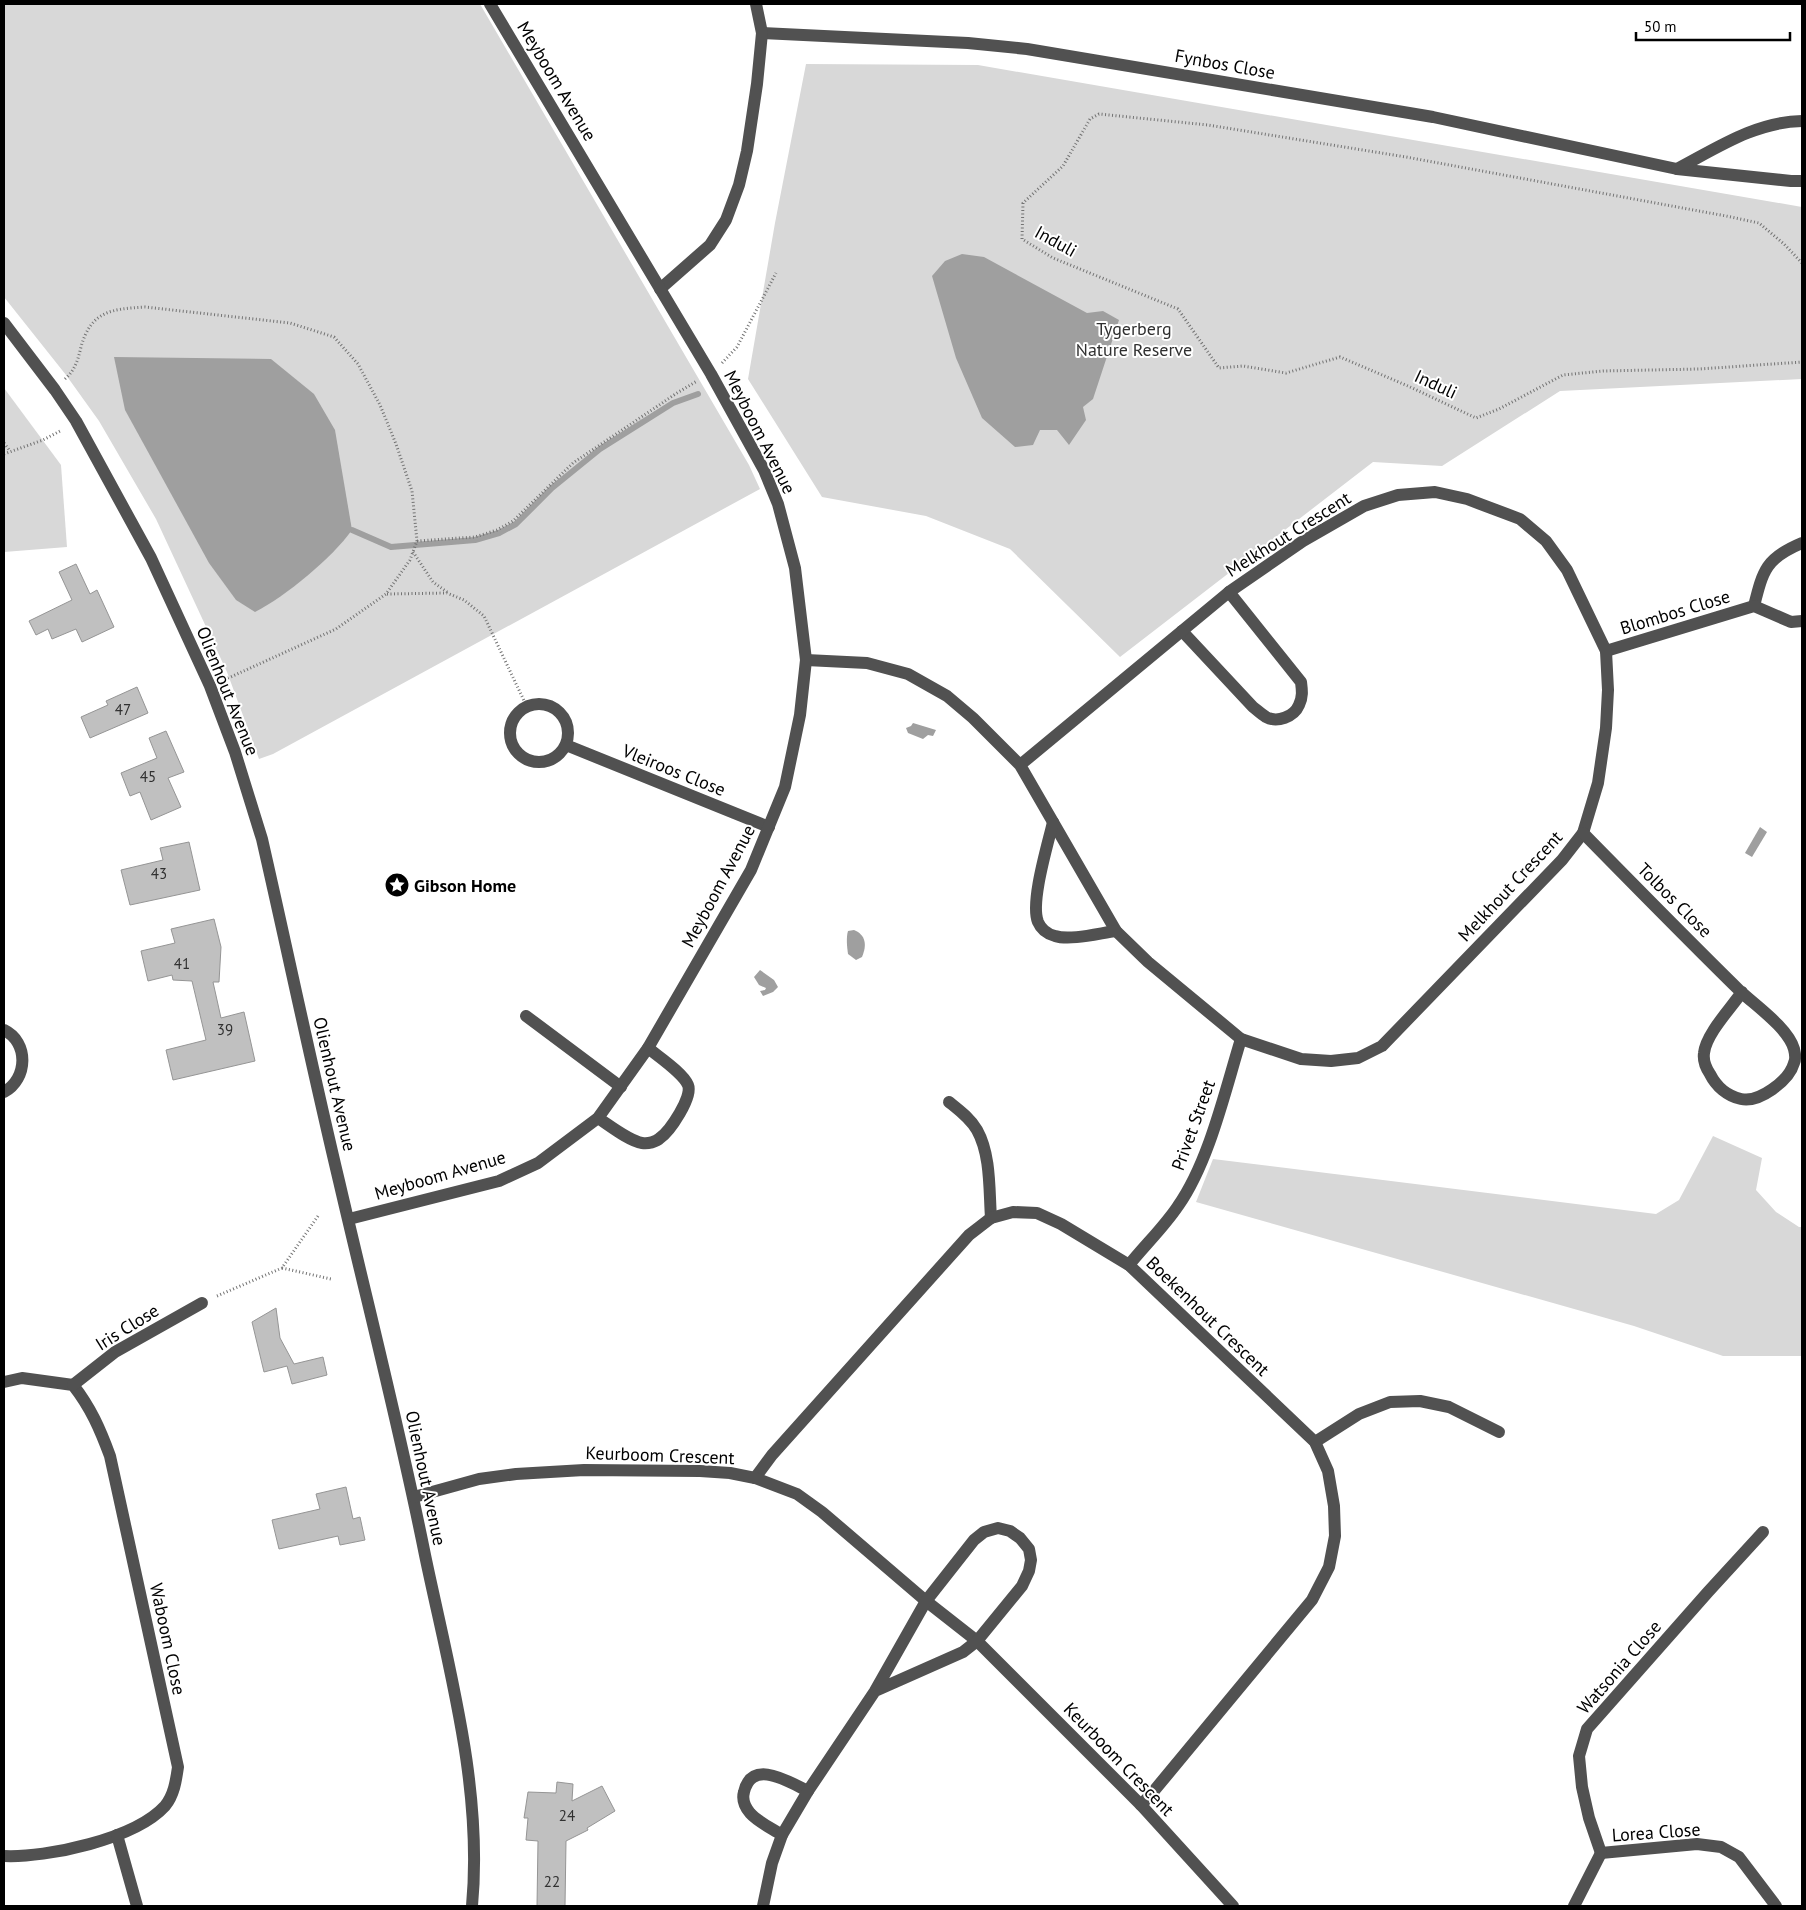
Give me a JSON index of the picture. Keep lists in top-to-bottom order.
{
  "streets": {
    "street": [
      "Fynbos Close",
      "Meyboom Avenue",
      "Melkhout Crescent",
      "Blombos Close",
      "Olienhout Avenue",
      "Vleiroos Close",
      "Tolbos Close",
      "Privet Street",
      "Boekenhout Crescent",
      "Iris Close",
      "Keurboom Crescent",
      "Waboom Close",
      "Watsonia Close",
      "Lorea Close"
    ],
    "path": ["Induli"]
  },
  "crossings": [
    ["Meyboom Avenue", "Melkhout Crescent"],
    ["Meyboom Avenue", "Olienhout Avenue"],
    ["Meyboom Avenue", "Vleiroos Close"],
    ["Melkhout Crescent", "Blombos Close"],
    ["Melkhout Crescent", "Tolbos Close"],
    ["Melkhout Crescent", "Privet Street"],
    ["Olienhout Avenue", "Keurboom Crescent"],
    ["Privet Street", "Boekenhout Crescent"],
    ["Boekenhout Crescent", "Keurboom Crescent"],
    ["Iris Close", "Waboom Close"],
    ["Watsonia Close", "Lorea Close"]
  ],
  "parks": ["Tygerberg Nature Reserve"],
  "places": {
    "place": ["Gibson Home"]
  },
  "house_numbers": [
    "47",
    "45",
    "43",
    "41",
    "39",
    "24",
    "22"
  ],
  "scale_bar": "50 m"
}
